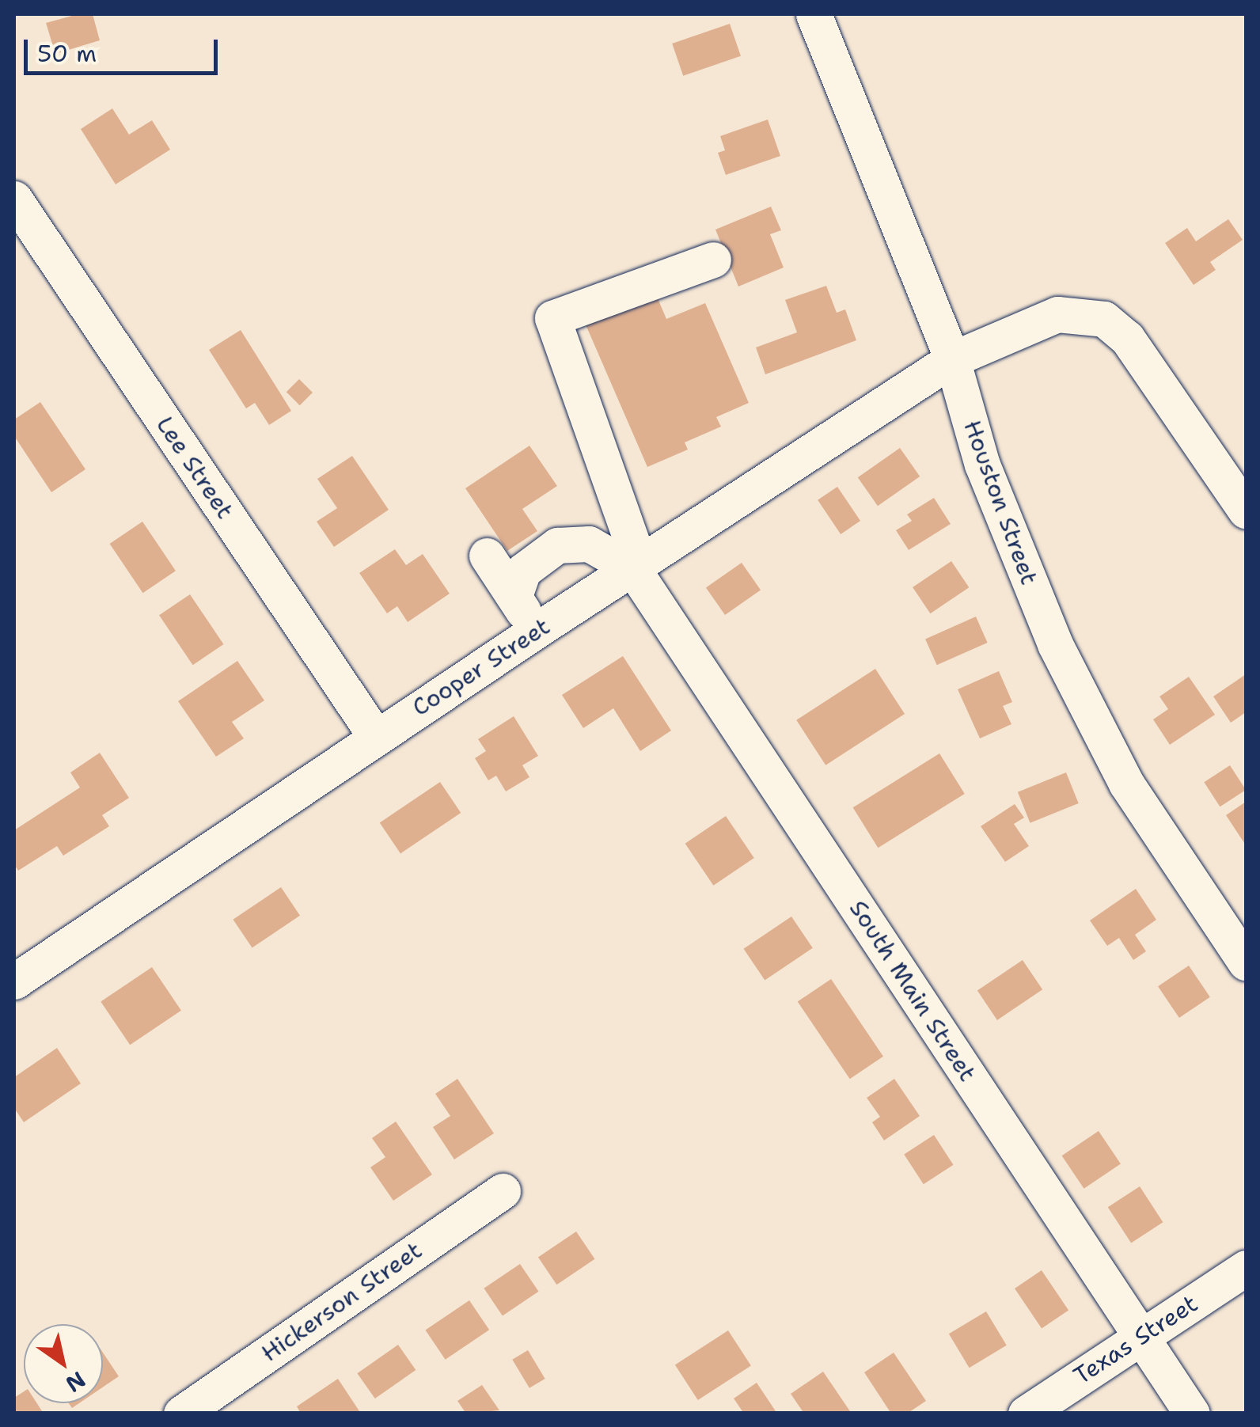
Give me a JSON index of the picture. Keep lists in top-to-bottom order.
{
  "streets": {
    "street": [
      "Lee Street",
      "Houston Street",
      "Cooper Street",
      "South Main Street",
      "Hickerson Street",
      "Texas Street"
    ]
  },
  "crossings": [
    ["Lee Street", "Cooper Street"],
    ["Houston Street", "Cooper Street"],
    ["Cooper Street", "South Main Street"],
    ["South Main Street", "Texas Street"]
  ],
  "scale_bar": "50 m",
  "north": "bottom right"
}
